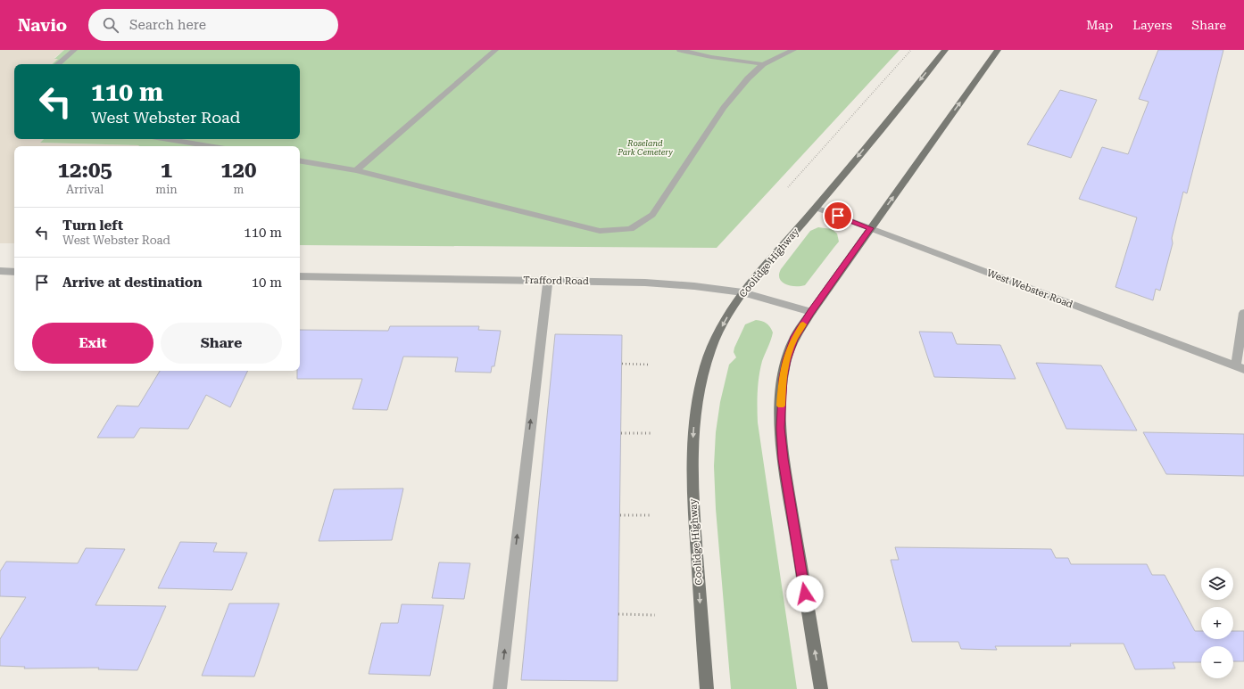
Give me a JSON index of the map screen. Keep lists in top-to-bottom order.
{
  "streets": {
    "main road": ["Coolidge Highway"],
    "street": ["Trafford Road", "West Webster Road"]
  },
  "crossings": [
    ["Coolidge Highway", "Trafford Road"],
    ["Coolidge Highway", "West Webster Road"]
  ],
  "parks": ["Roseland Park Cemetery"],
  "page": {
    "header": "Navio",
    "search": "Search here",
    "nav": ["Map", "Layers", "Share"],
    "turn": ["110 m", "West Webster Road"],
    "eta": [
      "12:05",
      "Arrival",
      "1",
      "min",
      "120",
      "m"
    ],
    "list": [
      {
        "name": "Turn left",
        "note": "West Webster Road",
        "value": "110 m"
      },
      {
        "name": "Arrive at destination",
        "value": "10 m"
      }
    ],
    "buttons": ["Exit", "Share"],
    "map_buttons": ["+", "−"]
  }
}
